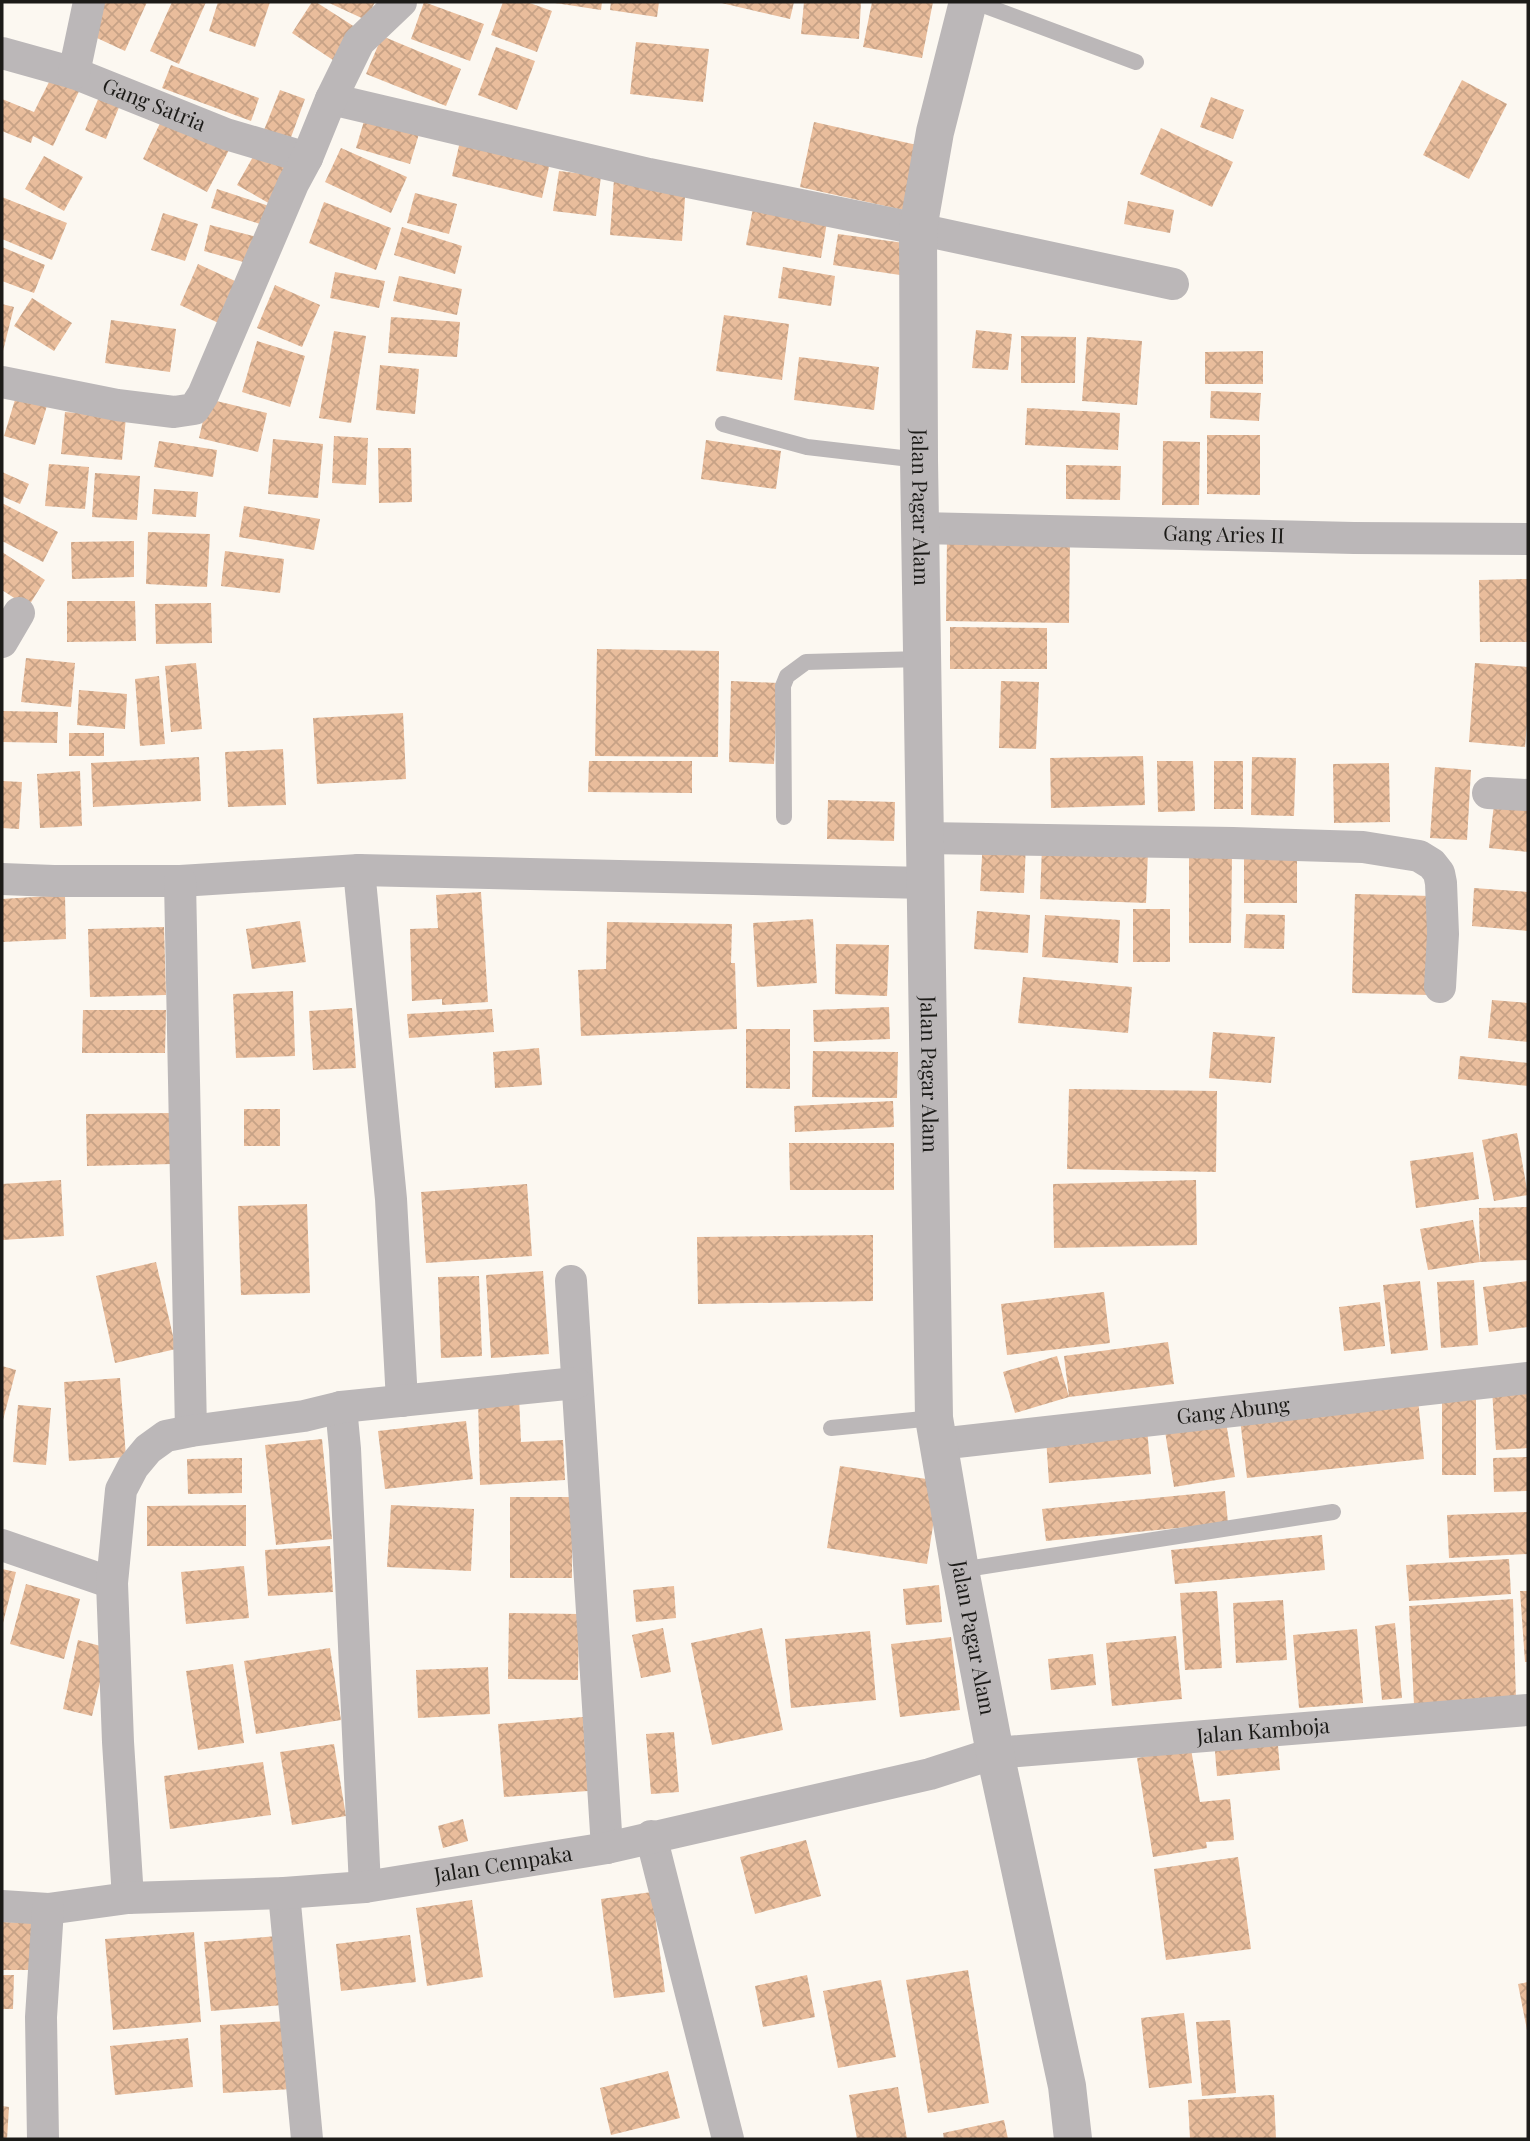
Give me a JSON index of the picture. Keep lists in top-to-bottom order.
{
  "streets": {
    "street": [
      "Gang Satria",
      "Jalan Pagar Alam",
      "Gang Aries II",
      "Gang Abung",
      "Jalan Kamboja",
      "Jalan Cempaka"
    ]
  },
  "crossings": [
    ["Jalan Pagar Alam", "Gang Aries II"],
    ["Jalan Pagar Alam", "Gang Abung"],
    ["Jalan Pagar Alam", "Jalan Kamboja"],
    ["Jalan Pagar Alam", "Jalan Cempaka"],
    ["Jalan Kamboja", "Jalan Cempaka"]
  ]
}
